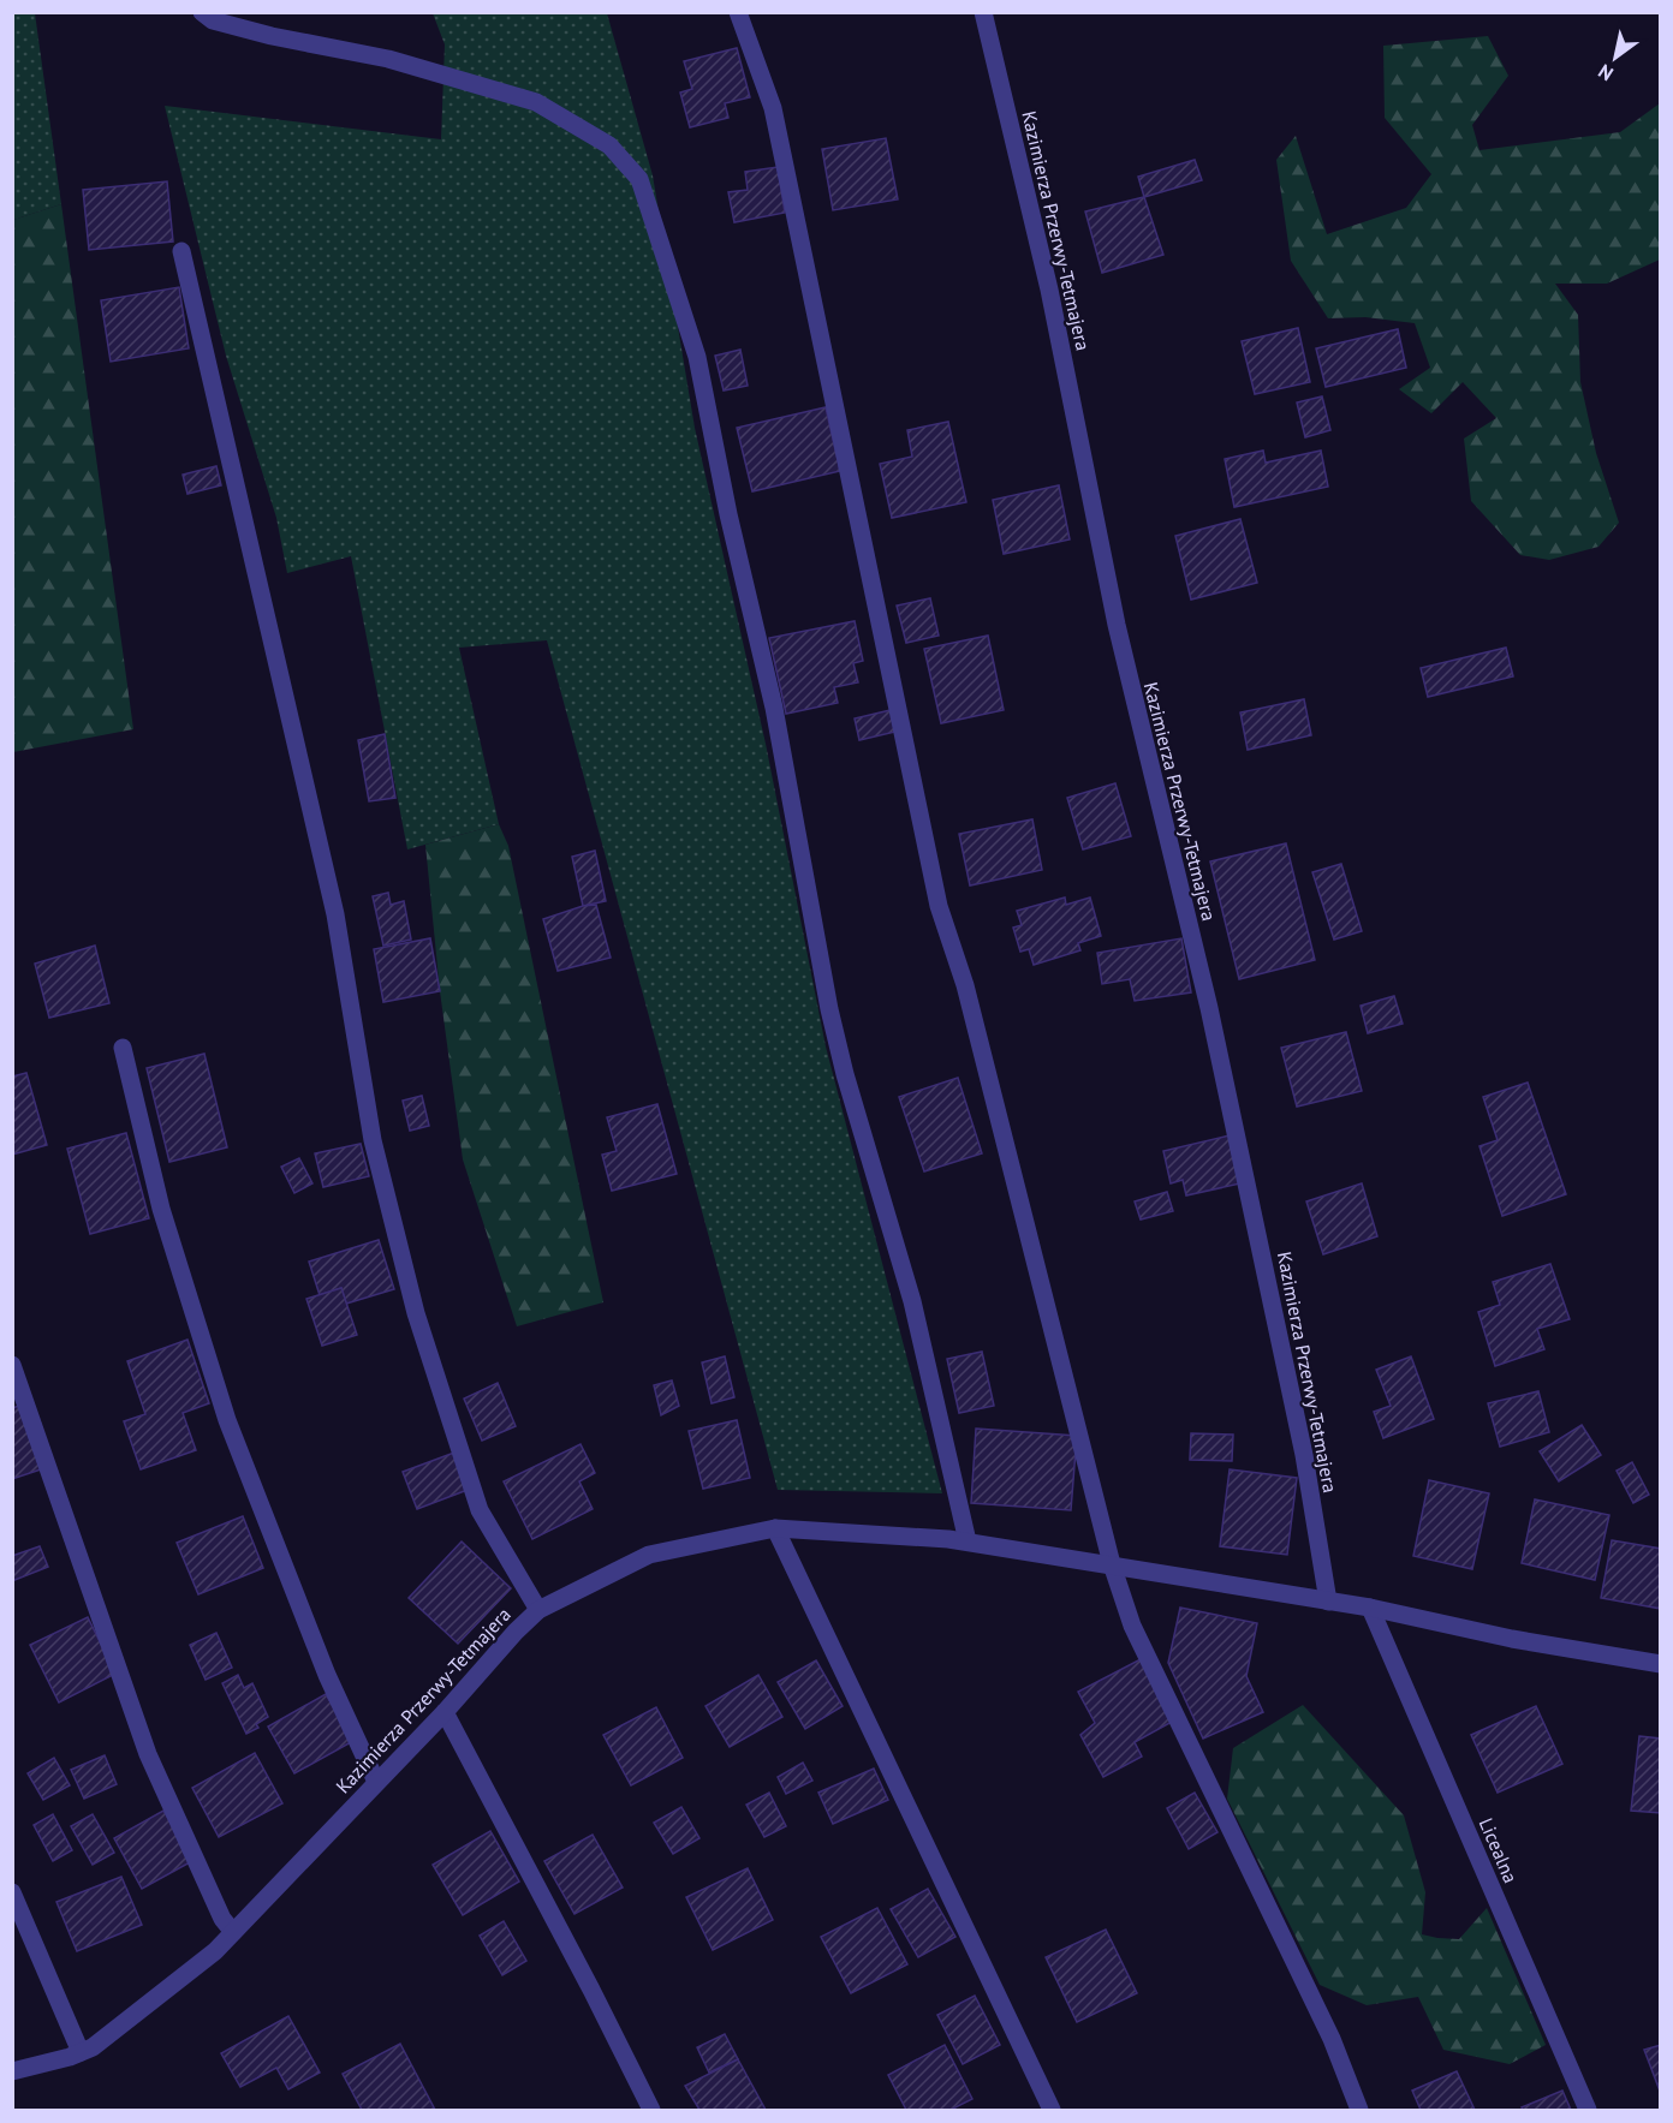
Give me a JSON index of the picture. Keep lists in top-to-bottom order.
{
  "streets": {
    "street": ["Kazimierza Przerwy-Tetmajera", "Licealna"]
  },
  "crossings": [
    ["Kazimierza Przerwy-Tetmajera", "Licealna"]
  ],
  "north": "bottom left"
}
